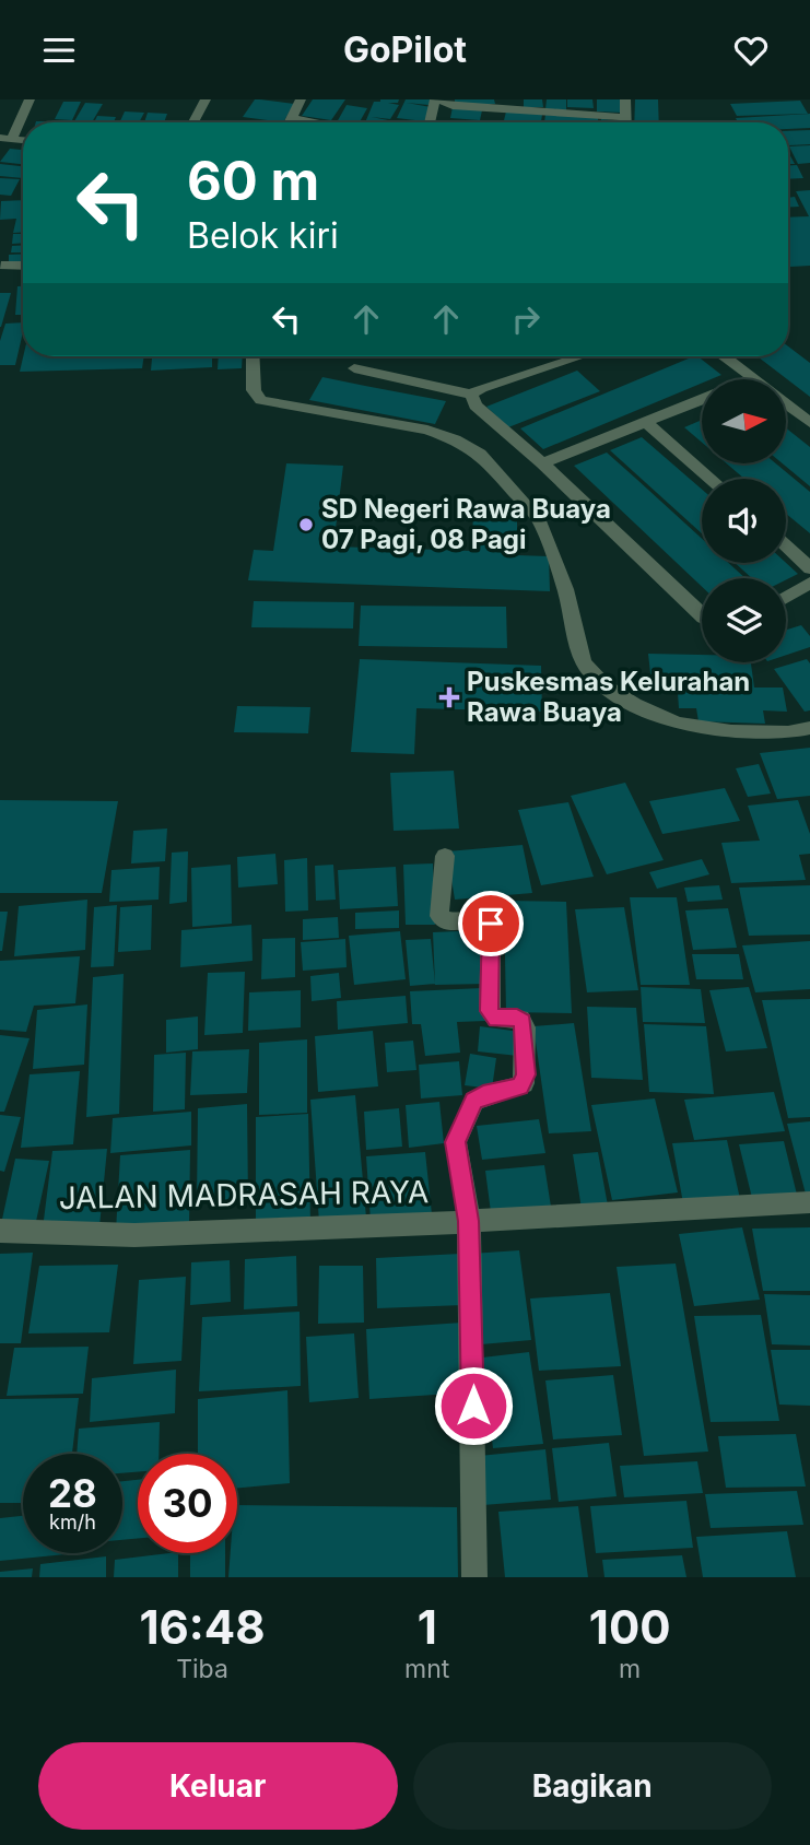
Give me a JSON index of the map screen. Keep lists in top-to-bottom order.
{
  "streets": {
    "street": ["JALAN MADRASAH RAYA"]
  },
  "places": {
    "other": ["SD Negeri Rawa Buaya 07 Pagi, 08 Pagi"],
    "health": ["Puskesmas Kelurahan Rawa Buaya"]
  },
  "north": "right",
  "page": {
    "header": "GoPilot",
    "turn": ["60 m", "Belok kiri"],
    "speed": "28 km/h",
    "limit": "30",
    "eta": [
      "16:48",
      "Tiba",
      "1",
      "mnt",
      "100",
      "m"
    ],
    "buttons": ["Keluar", "Bagikan"]
  }
}
